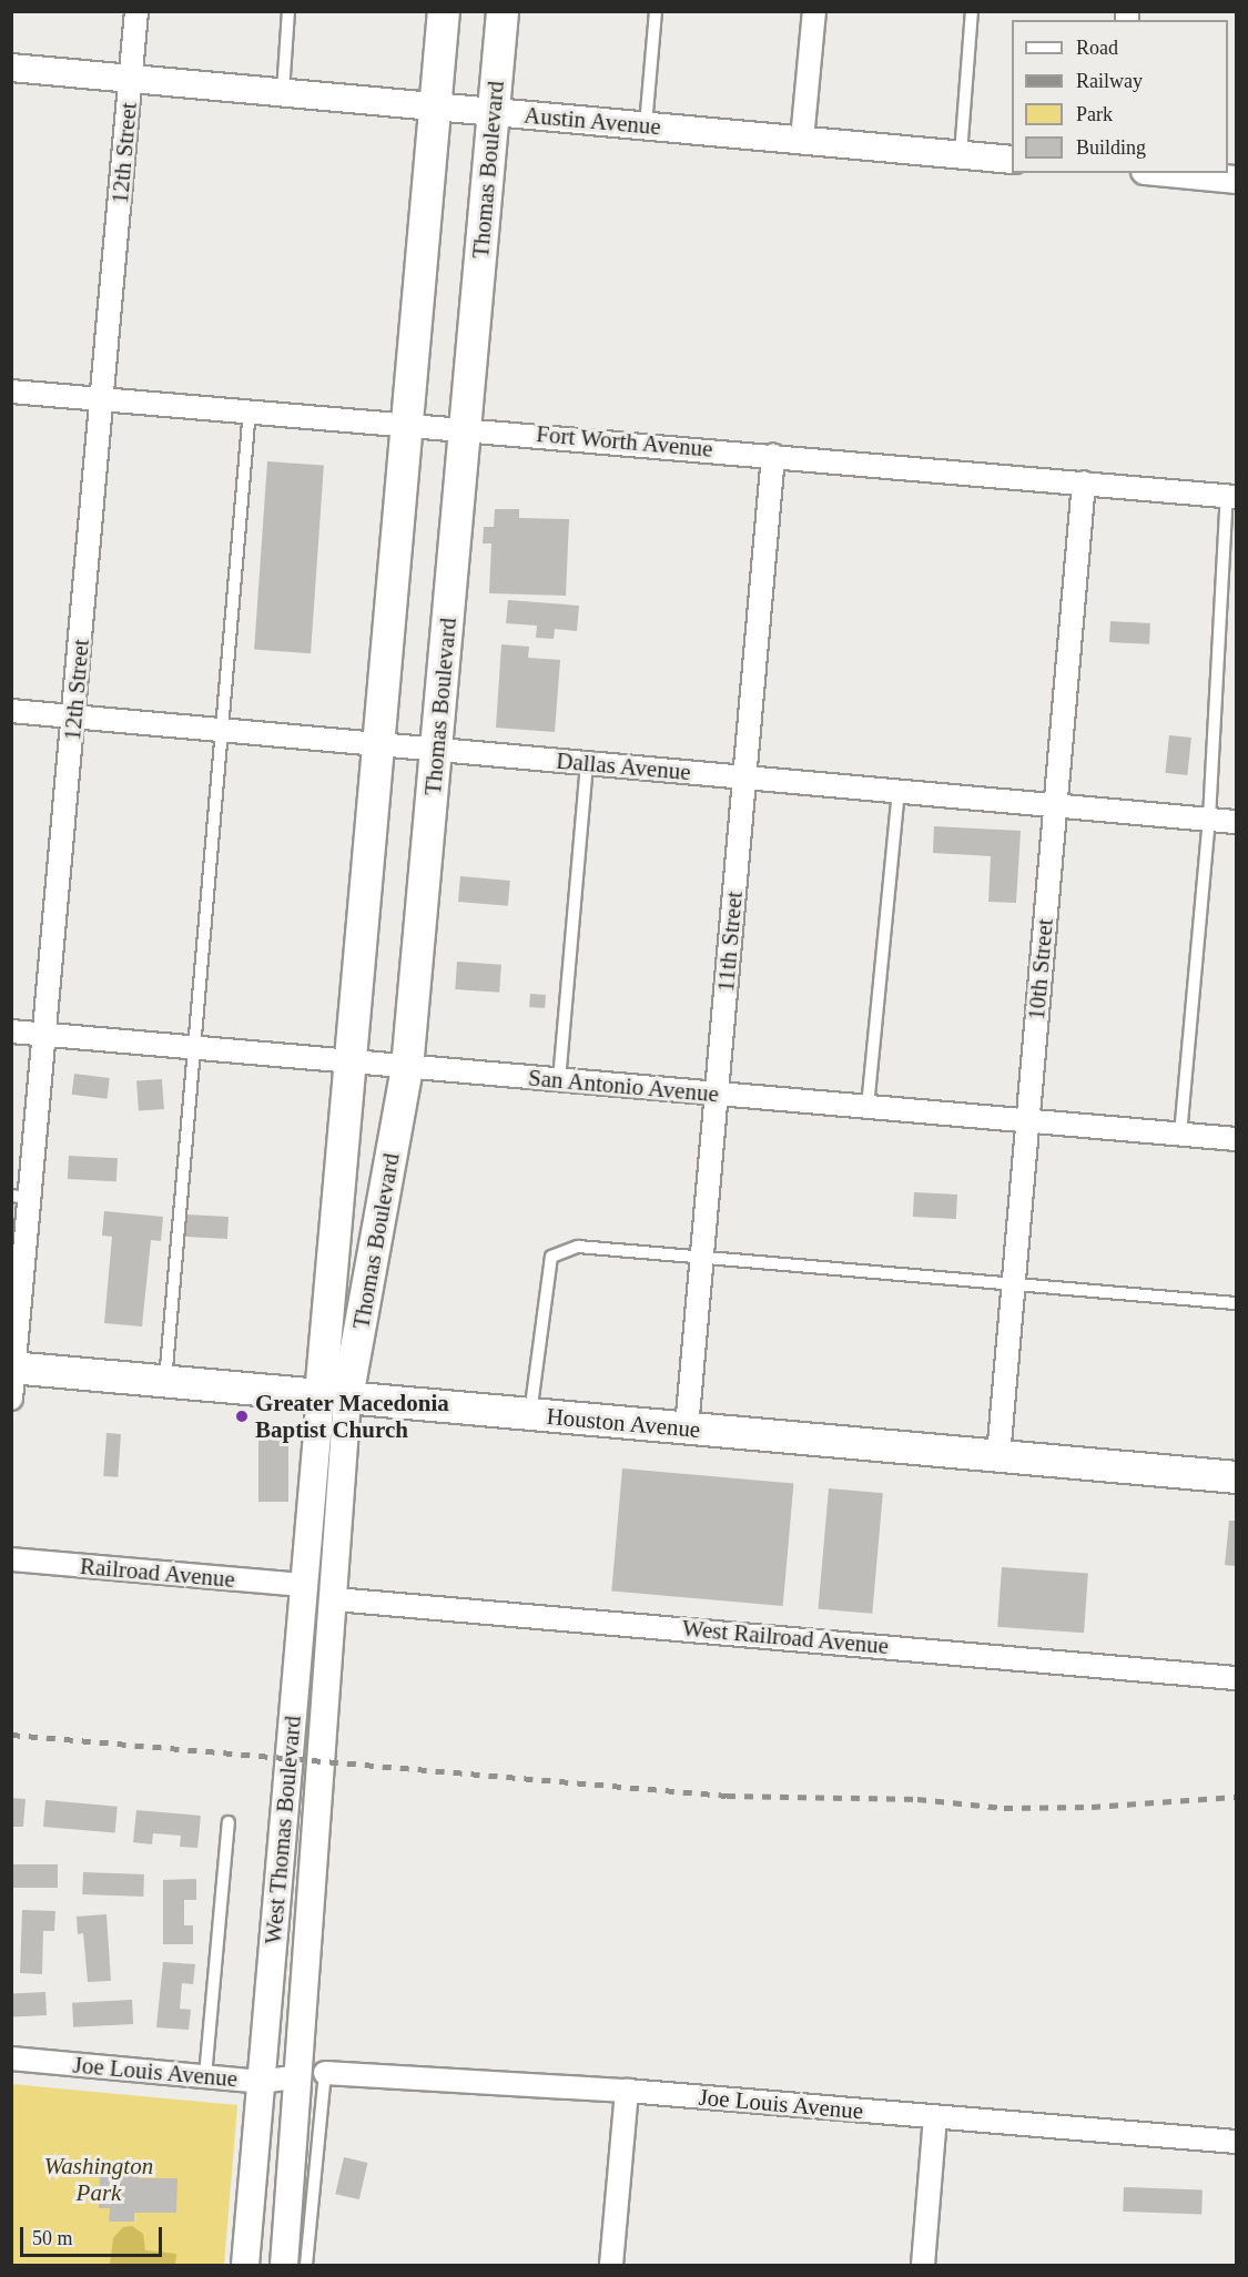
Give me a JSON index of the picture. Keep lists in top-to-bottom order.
{
  "streets": {
    "main road": ["Thomas Boulevard", "Houston Avenue"],
    "street": [
      "Austin Avenue",
      "12th Street",
      "Fort Worth Avenue",
      "Dallas Avenue",
      "11th Street",
      "10th Street",
      "San Antonio Avenue",
      "Railroad Avenue",
      "West Railroad Avenue",
      "West Thomas Boulevard",
      "Joe Louis Avenue"
    ]
  },
  "crossings": [
    ["Austin Avenue", "12th Street"],
    ["Austin Avenue", "Thomas Boulevard"],
    ["12th Street", "Fort Worth Avenue"],
    ["12th Street", "Dallas Avenue"],
    ["12th Street", "San Antonio Avenue"],
    ["12th Street", "Houston Avenue"],
    ["Thomas Boulevard", "Fort Worth Avenue"],
    ["Thomas Boulevard", "Dallas Avenue"],
    ["Thomas Boulevard", "San Antonio Avenue"],
    ["Thomas Boulevard", "Houston Avenue"],
    ["Thomas Boulevard", "West Thomas Boulevard"],
    ["Fort Worth Avenue", "11th Street"],
    ["Fort Worth Avenue", "10th Street"],
    ["Dallas Avenue", "11th Street"],
    ["Dallas Avenue", "10th Street"],
    ["11th Street", "San Antonio Avenue"],
    ["11th Street", "Houston Avenue"],
    ["10th Street", "San Antonio Avenue"],
    ["10th Street", "Houston Avenue"],
    ["Houston Avenue", "West Thomas Boulevard"],
    ["Railroad Avenue", "West Thomas Boulevard"],
    ["West Railroad Avenue", "West Thomas Boulevard"],
    ["West Thomas Boulevard", "Joe Louis Avenue"]
  ],
  "parks": ["Washington Park"],
  "places": ["Greater Macedonia Baptist Church"],
  "legend": [
    "Road",
    "Railway",
    "Park",
    "Building"
  ],
  "scale_bar": "50 m"
}
